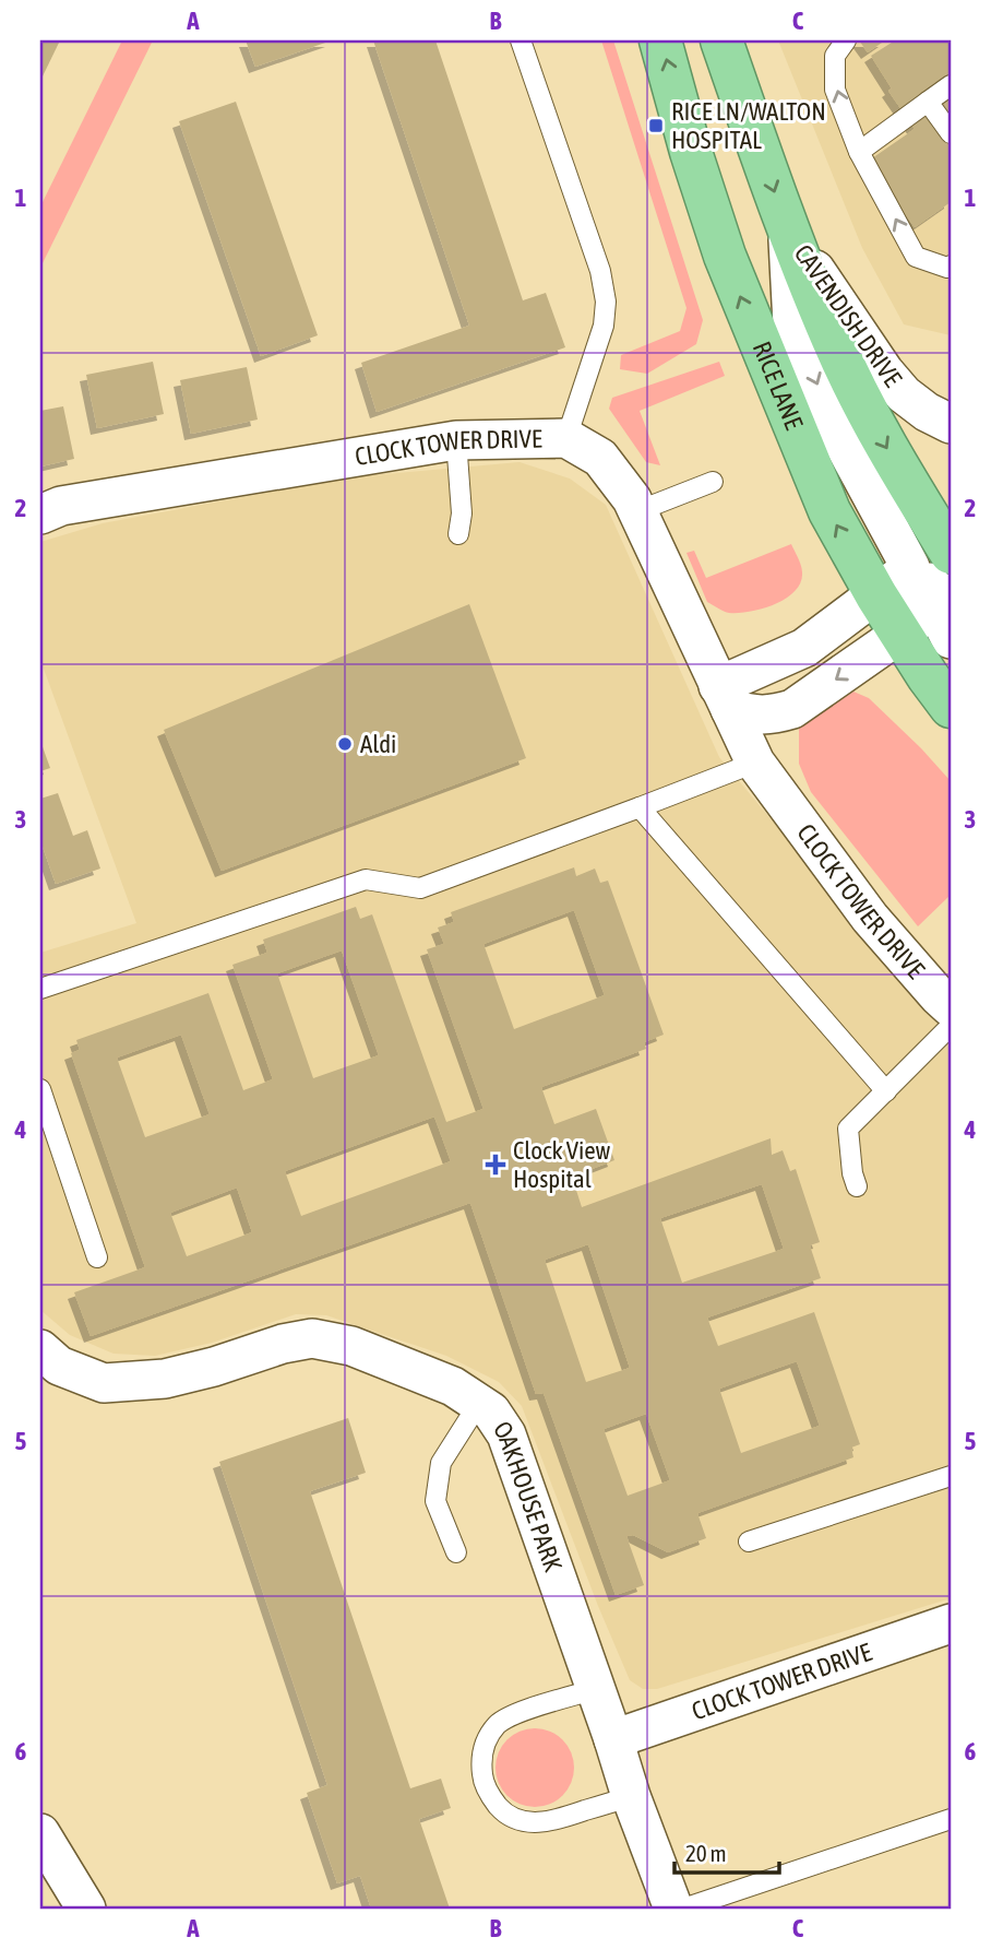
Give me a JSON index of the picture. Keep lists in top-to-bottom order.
{
  "streets": {
    "highway": ["RICE LANE"],
    "street": ["CAVENDISH DRIVE", "CLOCK TOWER DRIVE", "OAKHOUSE PARK"]
  },
  "crossings": [
    ["CLOCK TOWER DRIVE", "OAKHOUSE PARK"]
  ],
  "places": {
    "transit": ["RICE LN/WALTON HOSPITAL"],
    "other": ["Aldi"],
    "health": ["Clock View Hospital"]
  },
  "scale_bar": "20 m",
  "grid": {
    "columns": ["A", "B", "C"],
    "rows": [
      "1",
      "2",
      "3",
      "4",
      "5",
      "6"
    ]
  }
}
